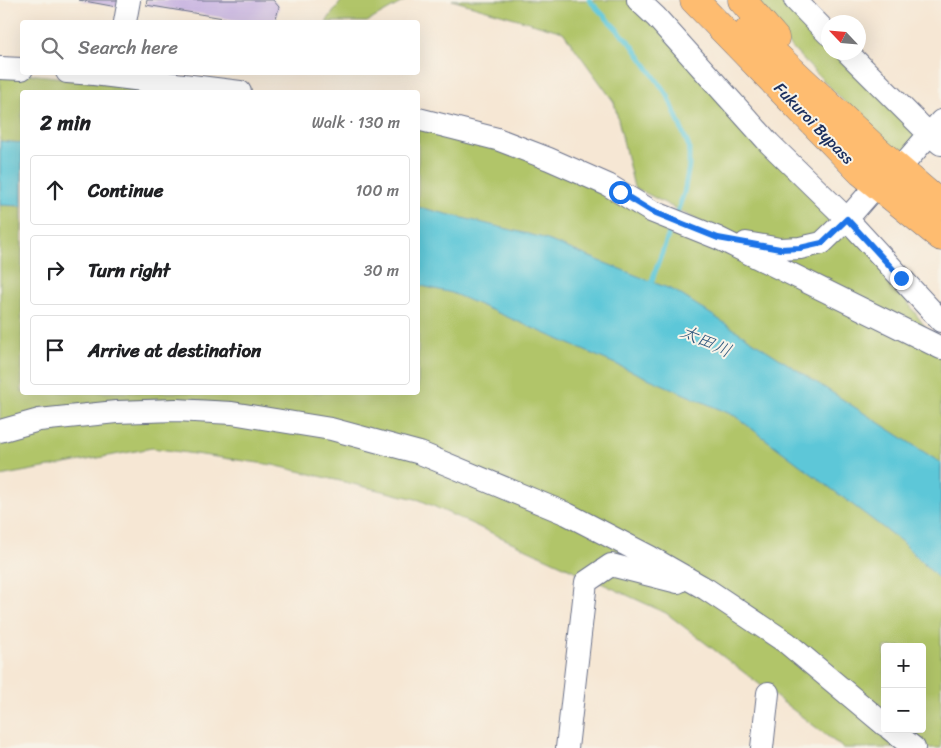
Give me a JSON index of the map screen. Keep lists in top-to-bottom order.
{
  "streets": {
    "highway": ["Fukuroi Bypass"]
  },
  "water": ["太田川"],
  "north": "top left",
  "page": {
    "search": "Search here",
    "heading": ["2 min", "Walk · 130 m"],
    "list": [
      ["Continue", "100 m"],
      ["Turn right", "30 m"],
      "Arrive at destination"
    ],
    "map_buttons": ["+", "−"]
  }
}
